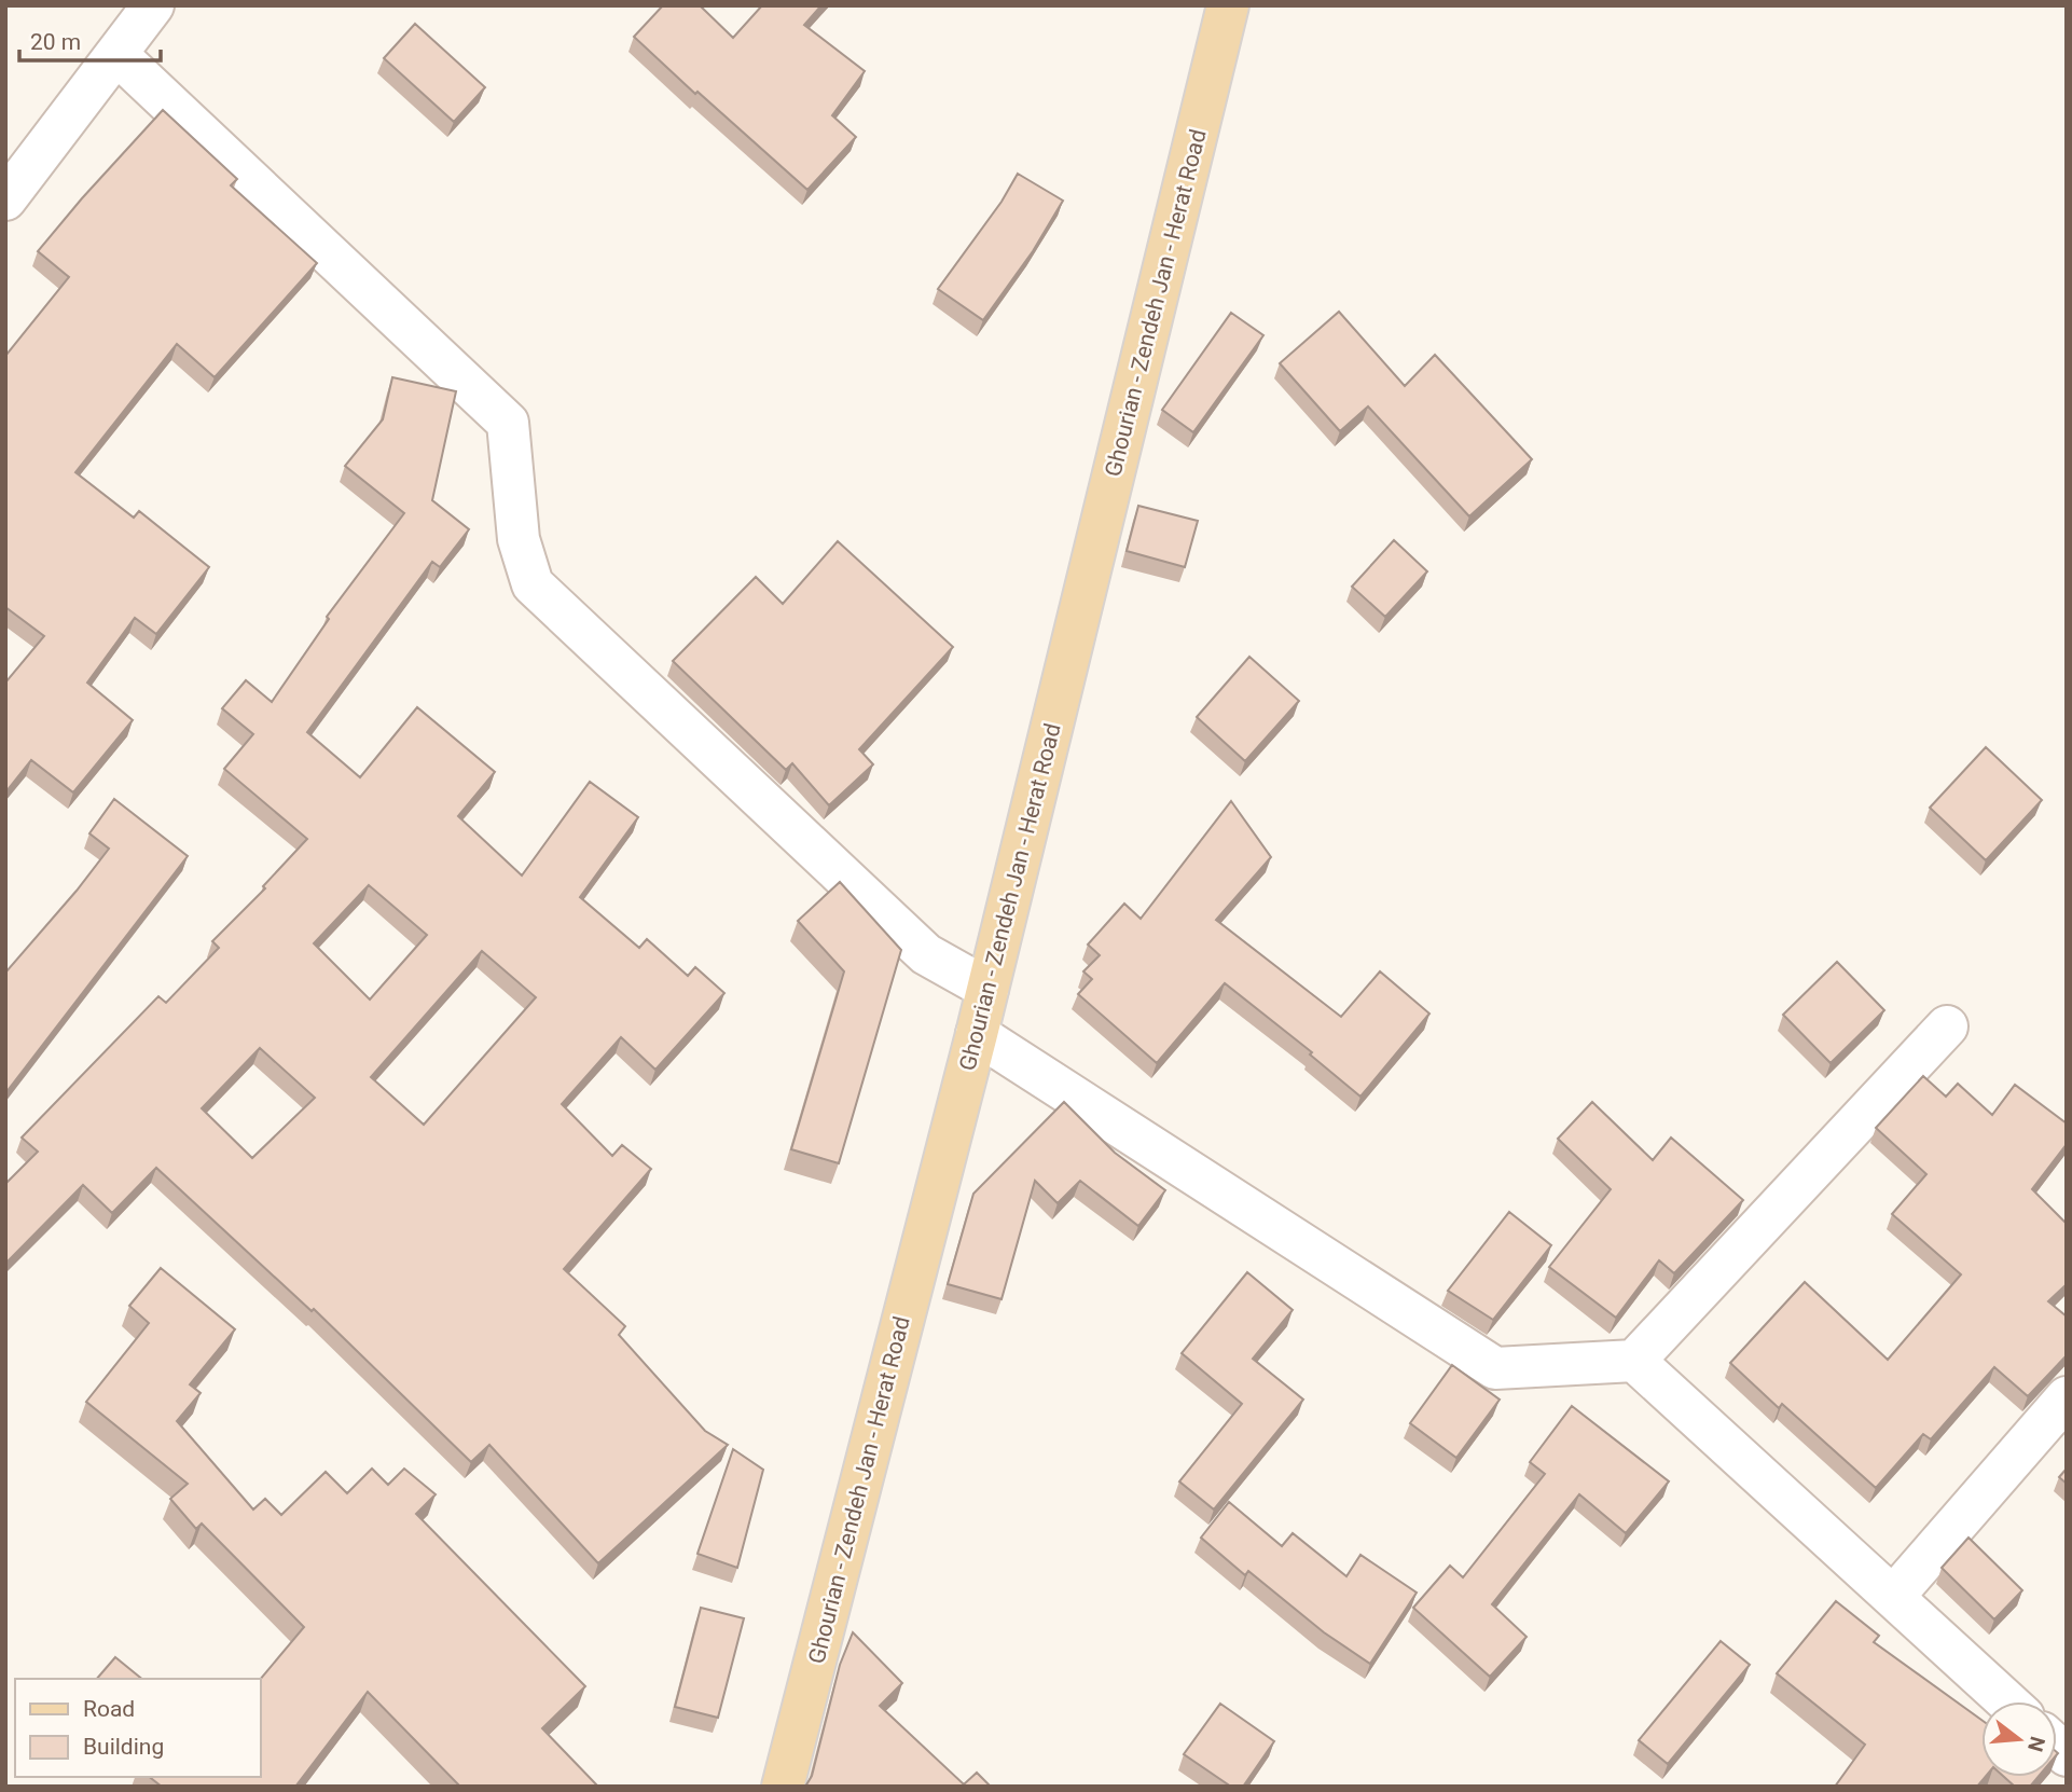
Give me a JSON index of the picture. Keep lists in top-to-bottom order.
{
  "streets": {
    "main road": ["Ghourian - Zendeh Jan - Herat Road"]
  },
  "legend": ["Road", "Building"],
  "scale_bar": "20 m",
  "north": "right"
}
